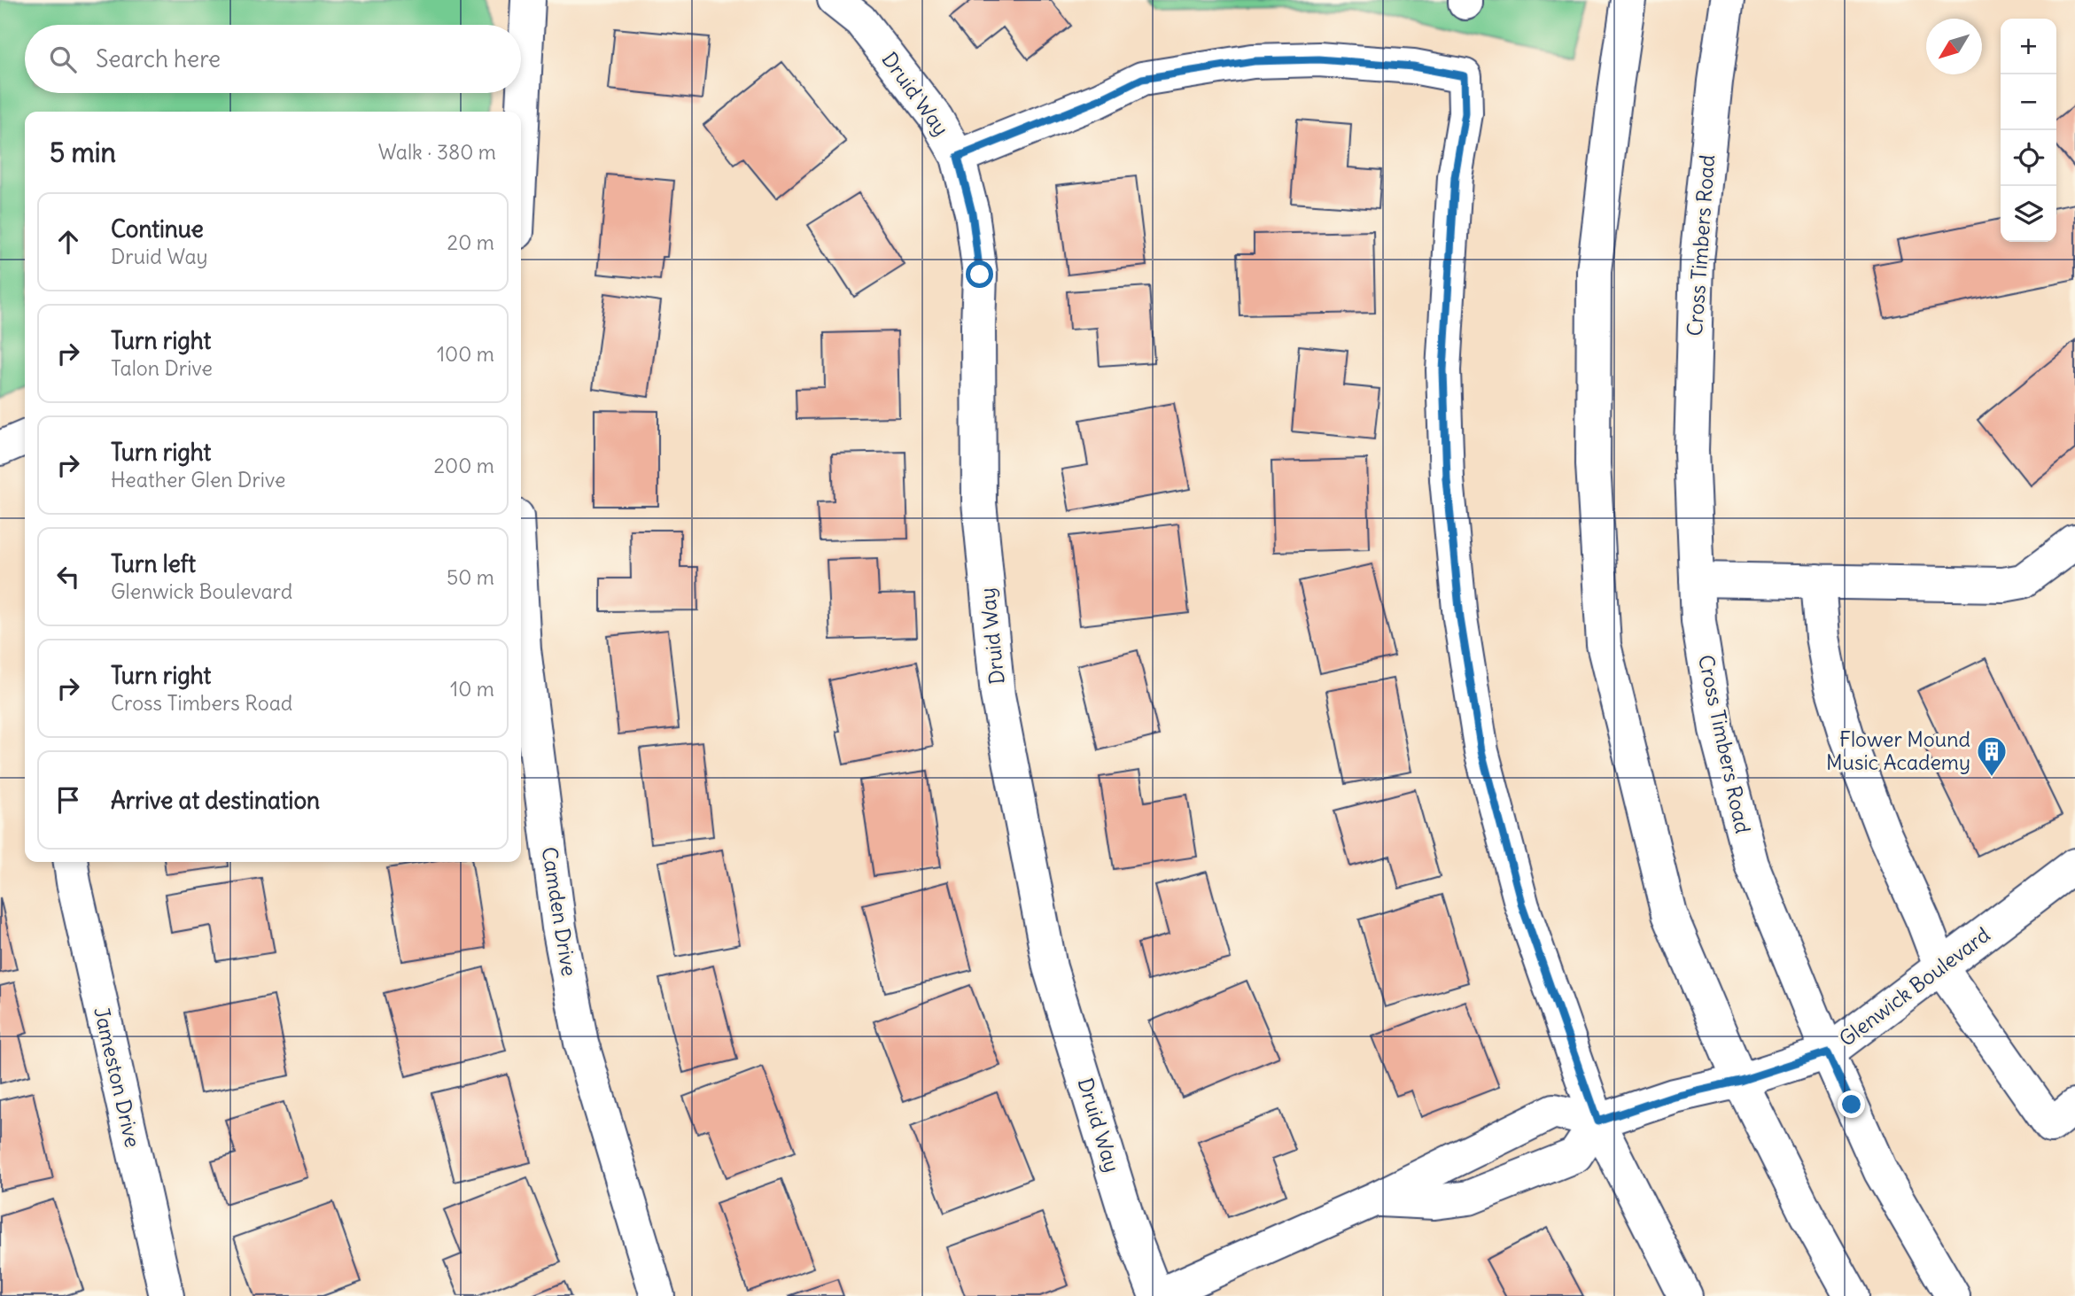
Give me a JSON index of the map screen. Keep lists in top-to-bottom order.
{
  "streets": {
    "street": [
      "Druid Way",
      "Cross Timbers Road",
      "Camden Drive",
      "Glenwick Boulevard",
      "Jameston Drive"
    ]
  },
  "crossings": [
    ["Cross Timbers Road", "Glenwick Boulevard"]
  ],
  "places": {
    "building": ["Flower Mound Music Academy"]
  },
  "north": "bottom left",
  "page": {
    "map_buttons": ["+", "−"],
    "search": "Search here",
    "heading": ["5 min", "Walk · 380 m"],
    "list": [
      ["Continue", "Druid Way", "20 m"],
      ["Turn right", "Talon Drive", "100 m"],
      ["Turn right", "Heather Glen Drive", "200 m"],
      ["Turn left", "Glenwick Boulevard", "50 m"],
      ["Turn right", "Cross Timbers Road", "10 m"],
      "Arrive at destination"
    ]
  }
}
